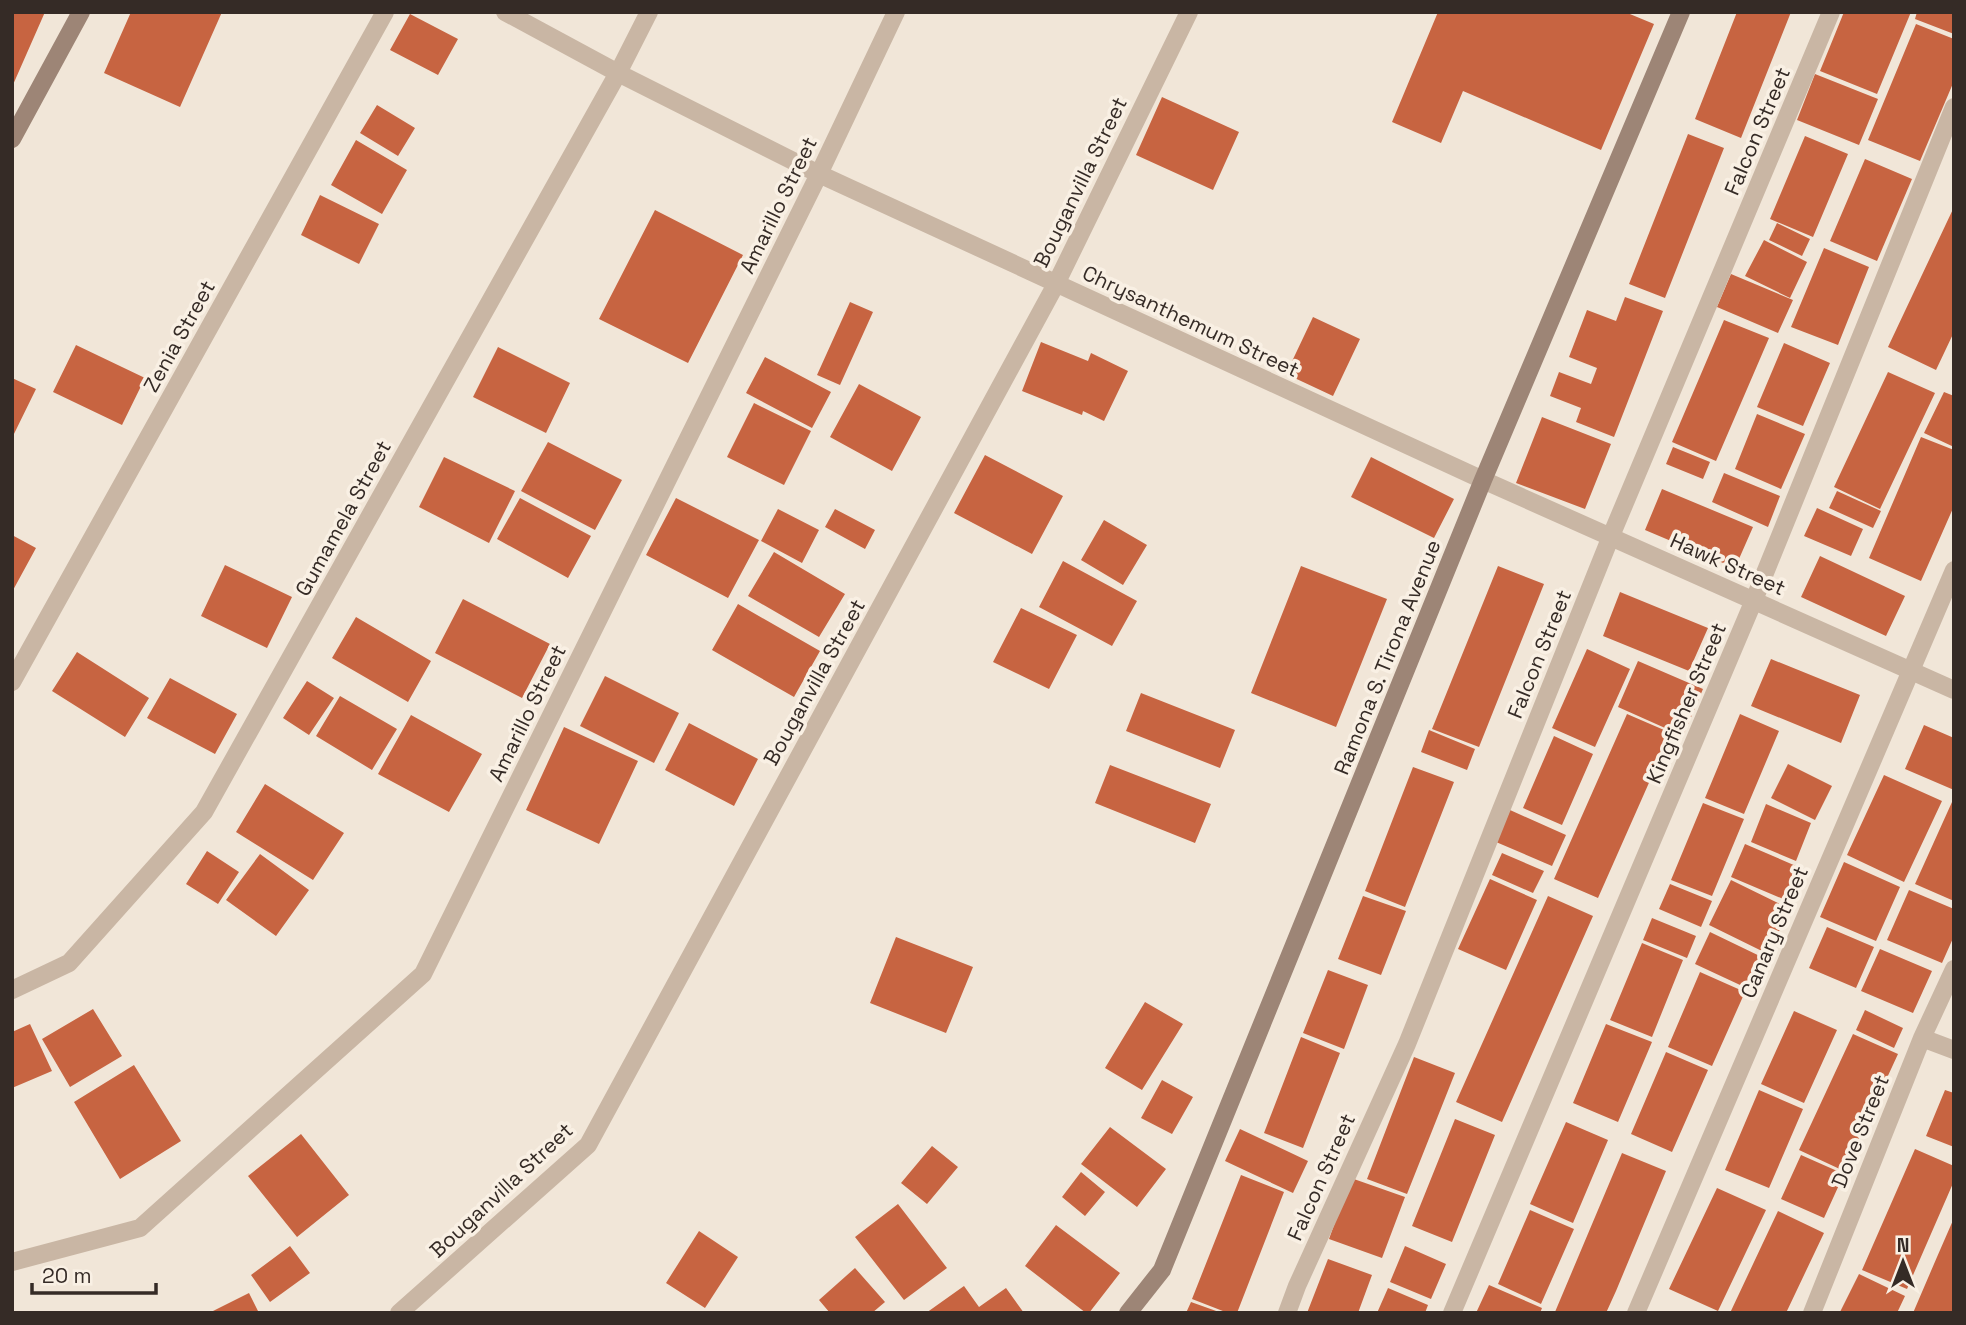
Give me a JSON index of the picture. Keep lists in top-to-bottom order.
{
  "streets": {
    "street": [
      "Falcon Street",
      "Bouganvilla Street",
      "Amarillo Street",
      "Chrysanthemum Street",
      "Zenia Street",
      "Gumamela Street",
      "Hawk Street",
      "Ramona S. Tirona Avenue",
      "Kingfisher Street",
      "Canary Street",
      "Dove Street"
    ]
  },
  "crossings": [
    ["Falcon Street", "Hawk Street"],
    ["Bouganvilla Street", "Chrysanthemum Street"],
    ["Amarillo Street", "Chrysanthemum Street"],
    ["Chrysanthemum Street", "Gumamela Street"],
    ["Chrysanthemum Street", "Hawk Street"],
    ["Chrysanthemum Street", "Ramona S. Tirona Avenue"],
    ["Hawk Street", "Ramona S. Tirona Avenue"],
    ["Hawk Street", "Kingfisher Street"],
    ["Hawk Street", "Canary Street"]
  ],
  "scale_bar": "20 m",
  "north": "top"
}
